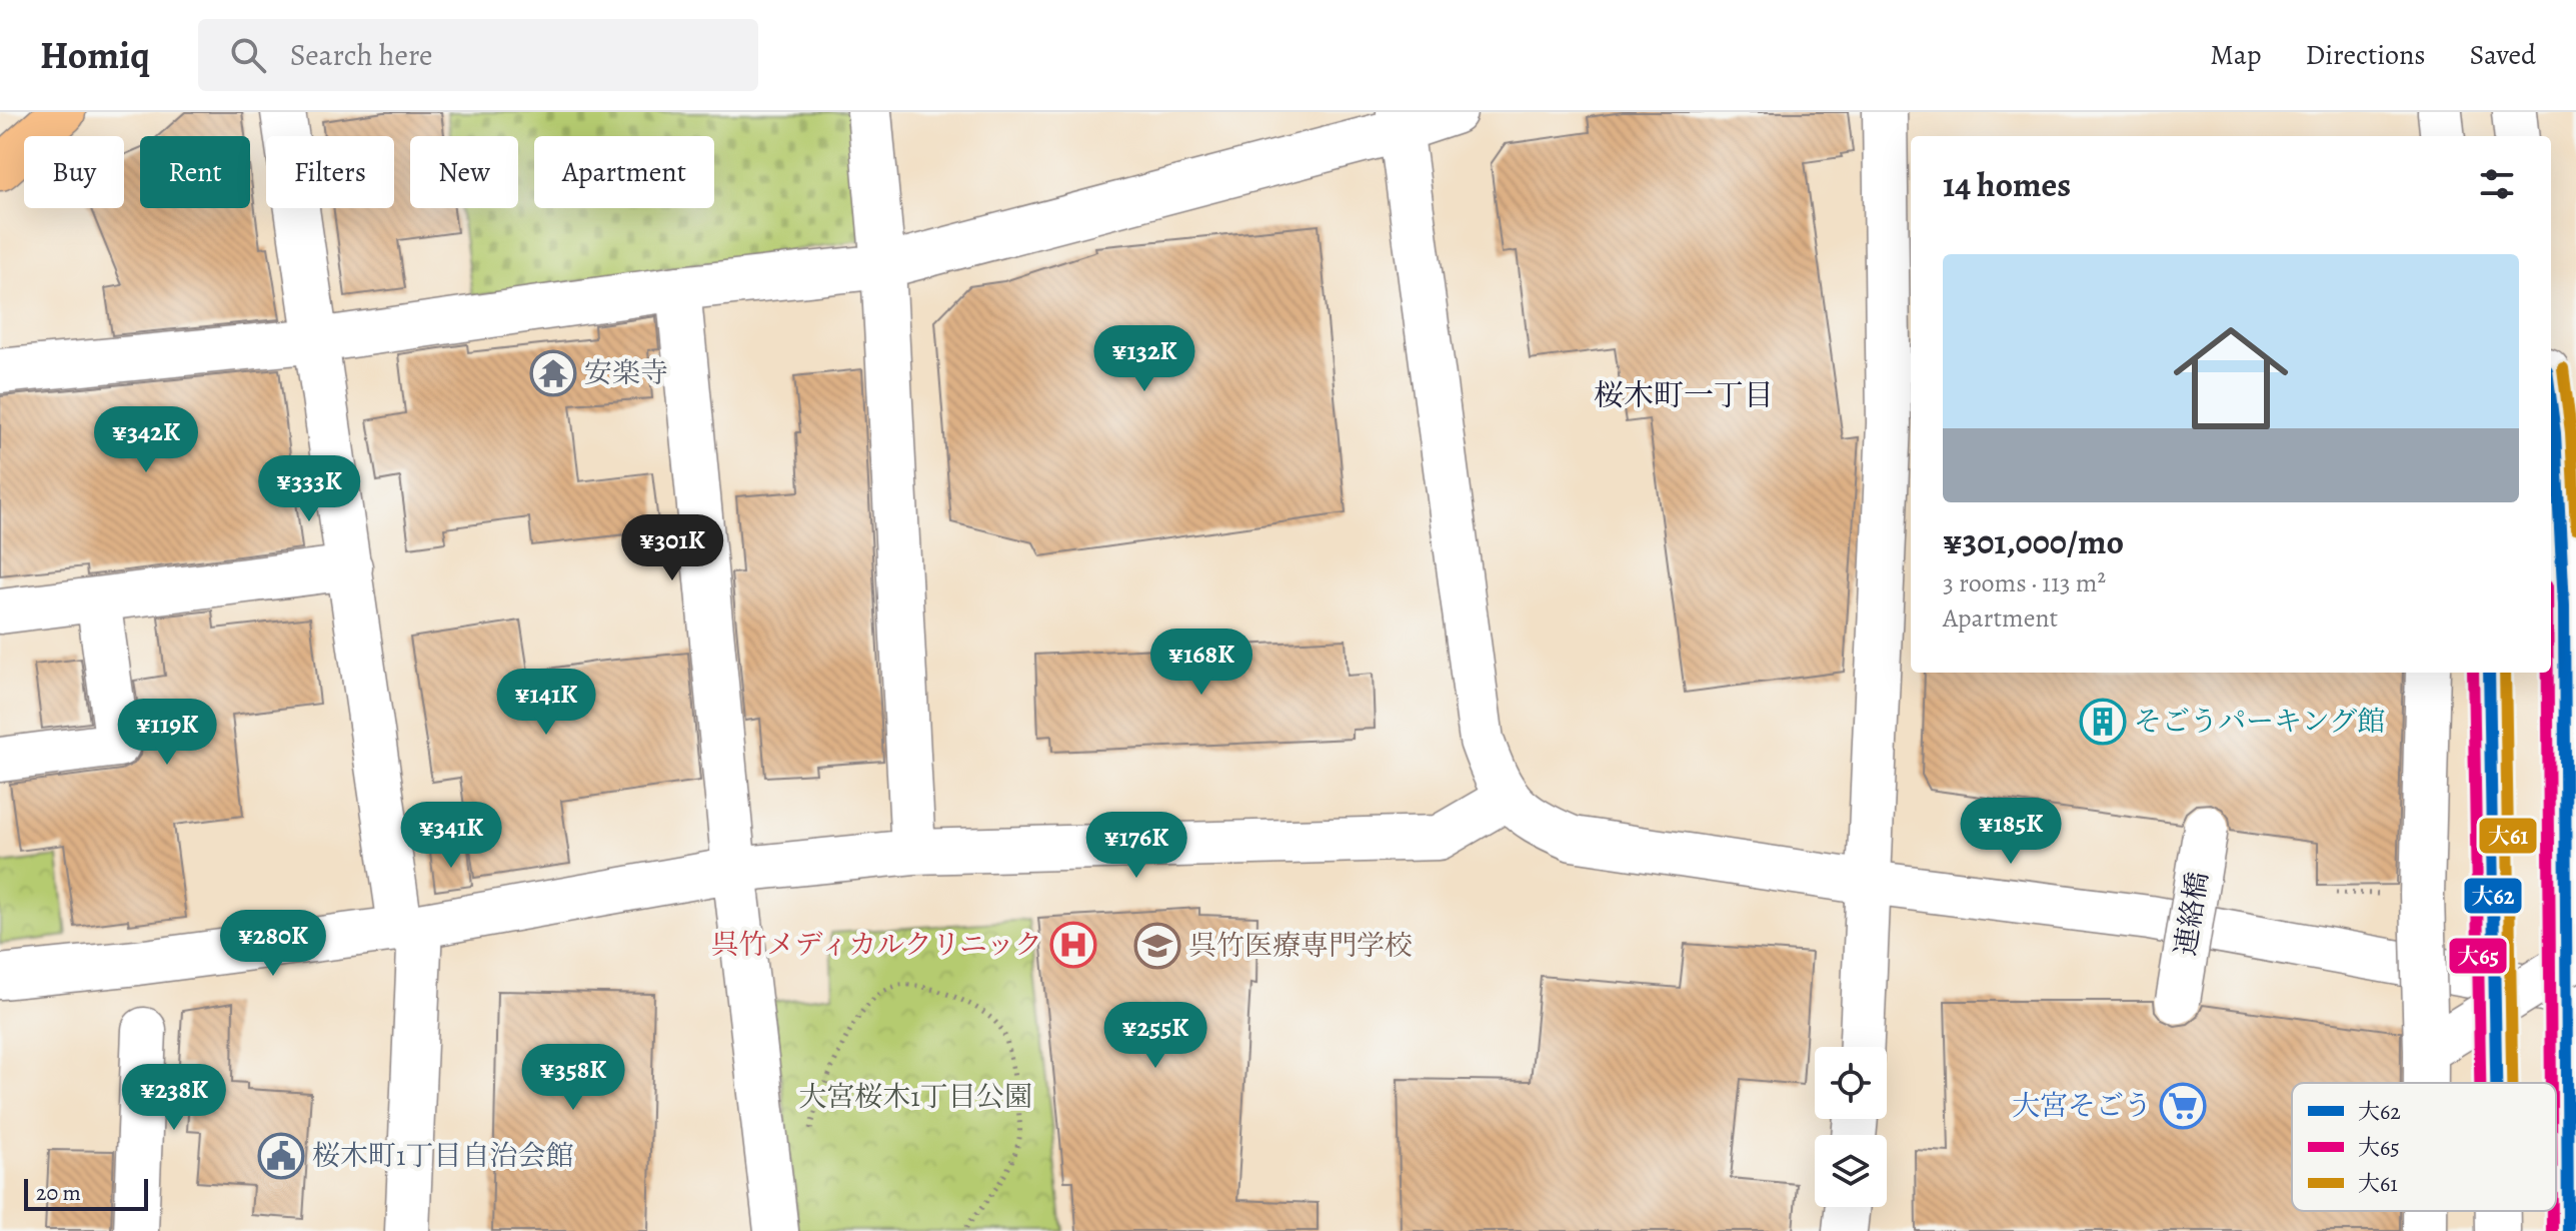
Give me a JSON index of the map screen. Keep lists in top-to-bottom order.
{
  "streets": {
    "street": ["連絡橋"]
  },
  "districts": ["桜木町一丁目"],
  "parks": ["大宮桜木1丁目公園"],
  "places": {
    "temple": ["安楽寺"],
    "building": ["そごうパーキング館"],
    "hospital": ["呉竹メディカルクリニック"],
    "school or university": ["呉竹医療専門学校"],
    "supermarket": ["大宮そごう"],
    "public building": ["桜木町1丁目自治会館"]
  },
  "lines": ["transit line 大61", "transit line 大62", "transit line 大65"],
  "legend": ["大62", "大65", "大61"],
  "scale_bar": "20 m",
  "page": {
    "header": "Homiq",
    "search": "Search here",
    "nav": ["Map", "Directions", "Saved"],
    "chip": [
      "Buy",
      "Rent",
      "Filters",
      "New",
      "Apartment"
    ],
    "heading": "14 homes",
    "list": [
      {
        "name": "¥301,000/mo",
        "note": "3 rooms · 113 m² · Apartment"
      }
    ],
    "price": [
      "¥132K",
      "¥342K",
      "¥333K",
      "¥301K",
      "¥168K",
      "¥141K",
      "¥119K",
      "¥185K",
      "¥341K",
      "¥176K",
      "¥280K",
      "¥255K",
      "¥358K",
      "¥238K"
    ],
    "scale": "20 m"
  }
}
